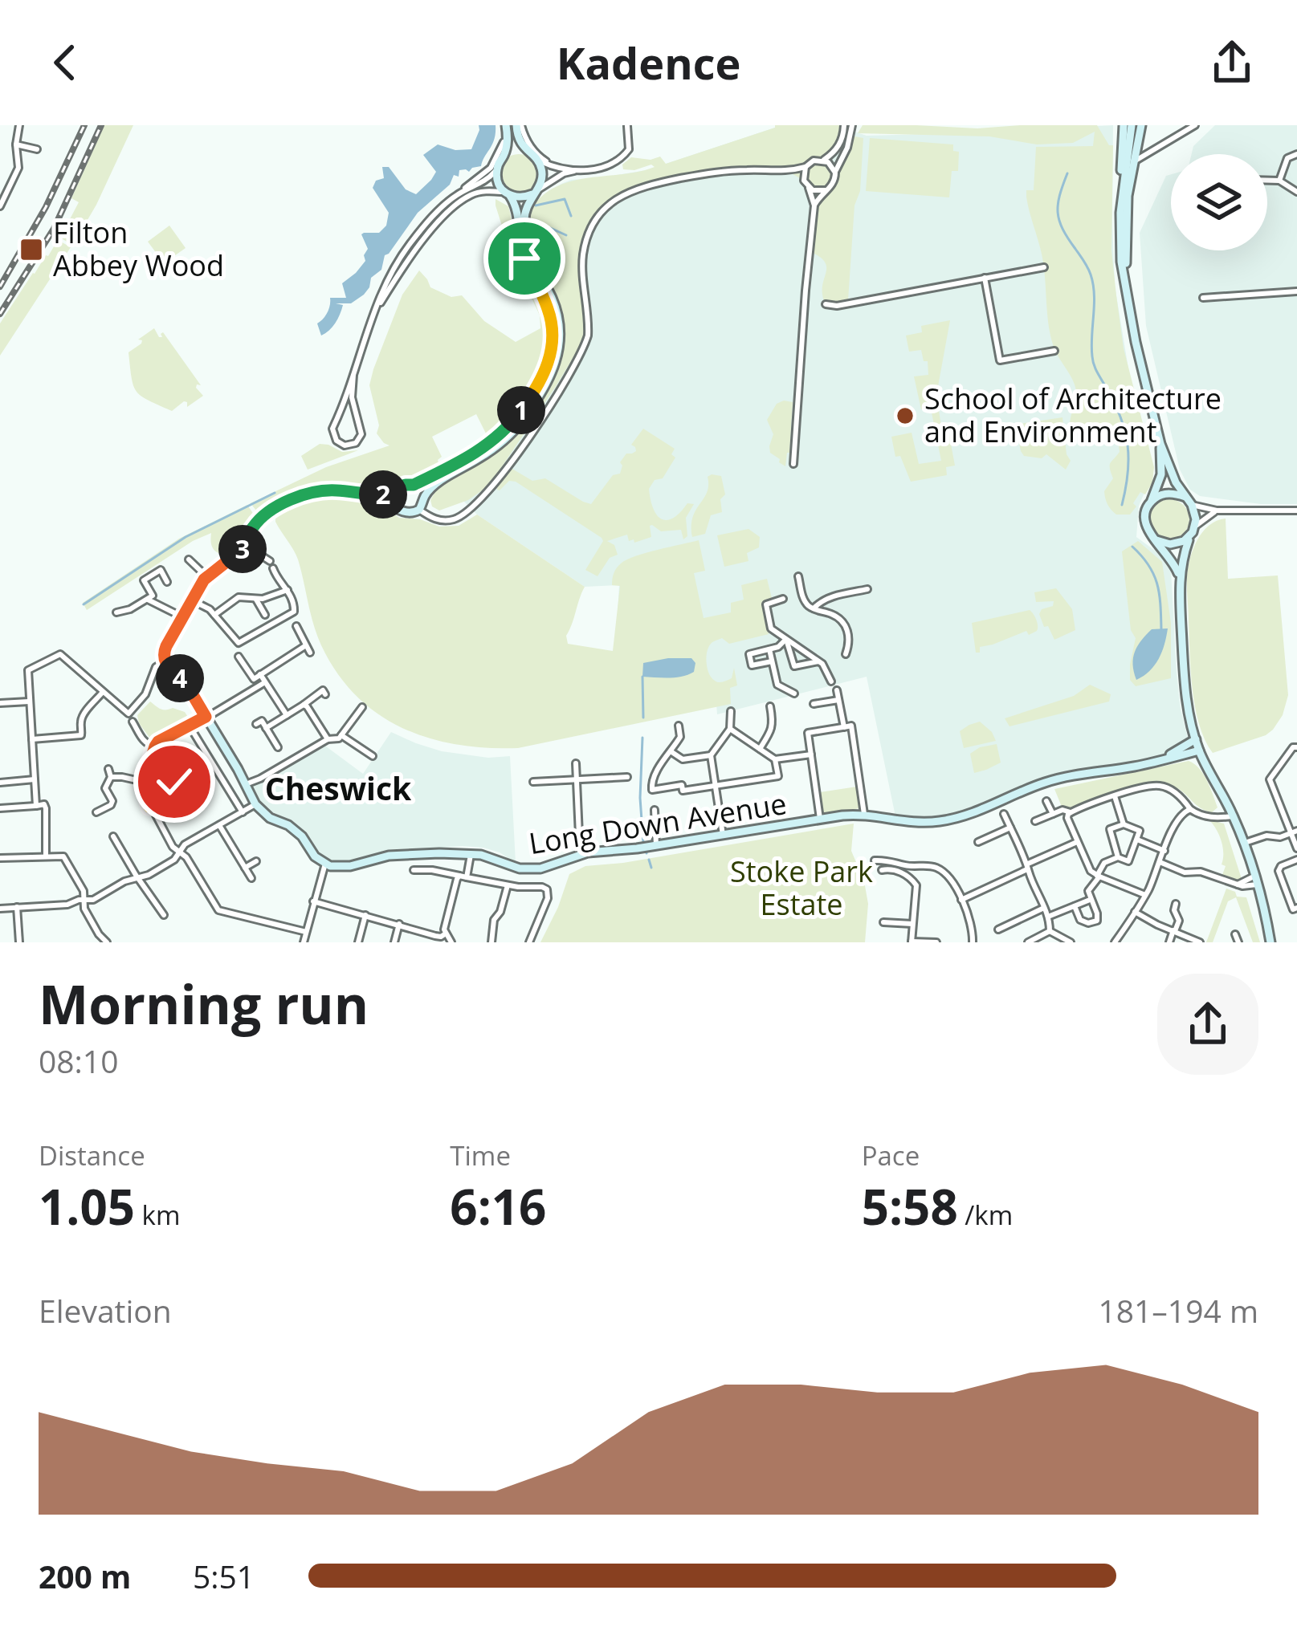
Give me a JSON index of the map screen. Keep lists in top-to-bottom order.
{
  "streets": {
    "street": ["Long Down Avenue"]
  },
  "districts": ["Cheswick"],
  "parks": ["Stoke Park Estate"],
  "places": {
    "transit": ["Filton Abbey Wood"],
    "other": ["School of Architecture and Environment"]
  },
  "page": {
    "header": "Kadence",
    "pins": [
      "1",
      "2",
      "3",
      "4"
    ],
    "heading": ["Morning run", "08:10"],
    "stats": [
      ["Distance", "1.05 km"],
      ["Time", "6:16"],
      ["Pace", "5:58 /km"]
    ],
    "chart": ["Elevation", "181–194 m"],
    "list": [
      {
        "name": "200 m",
        "note": "5:51"
      }
    ]
  }
}
